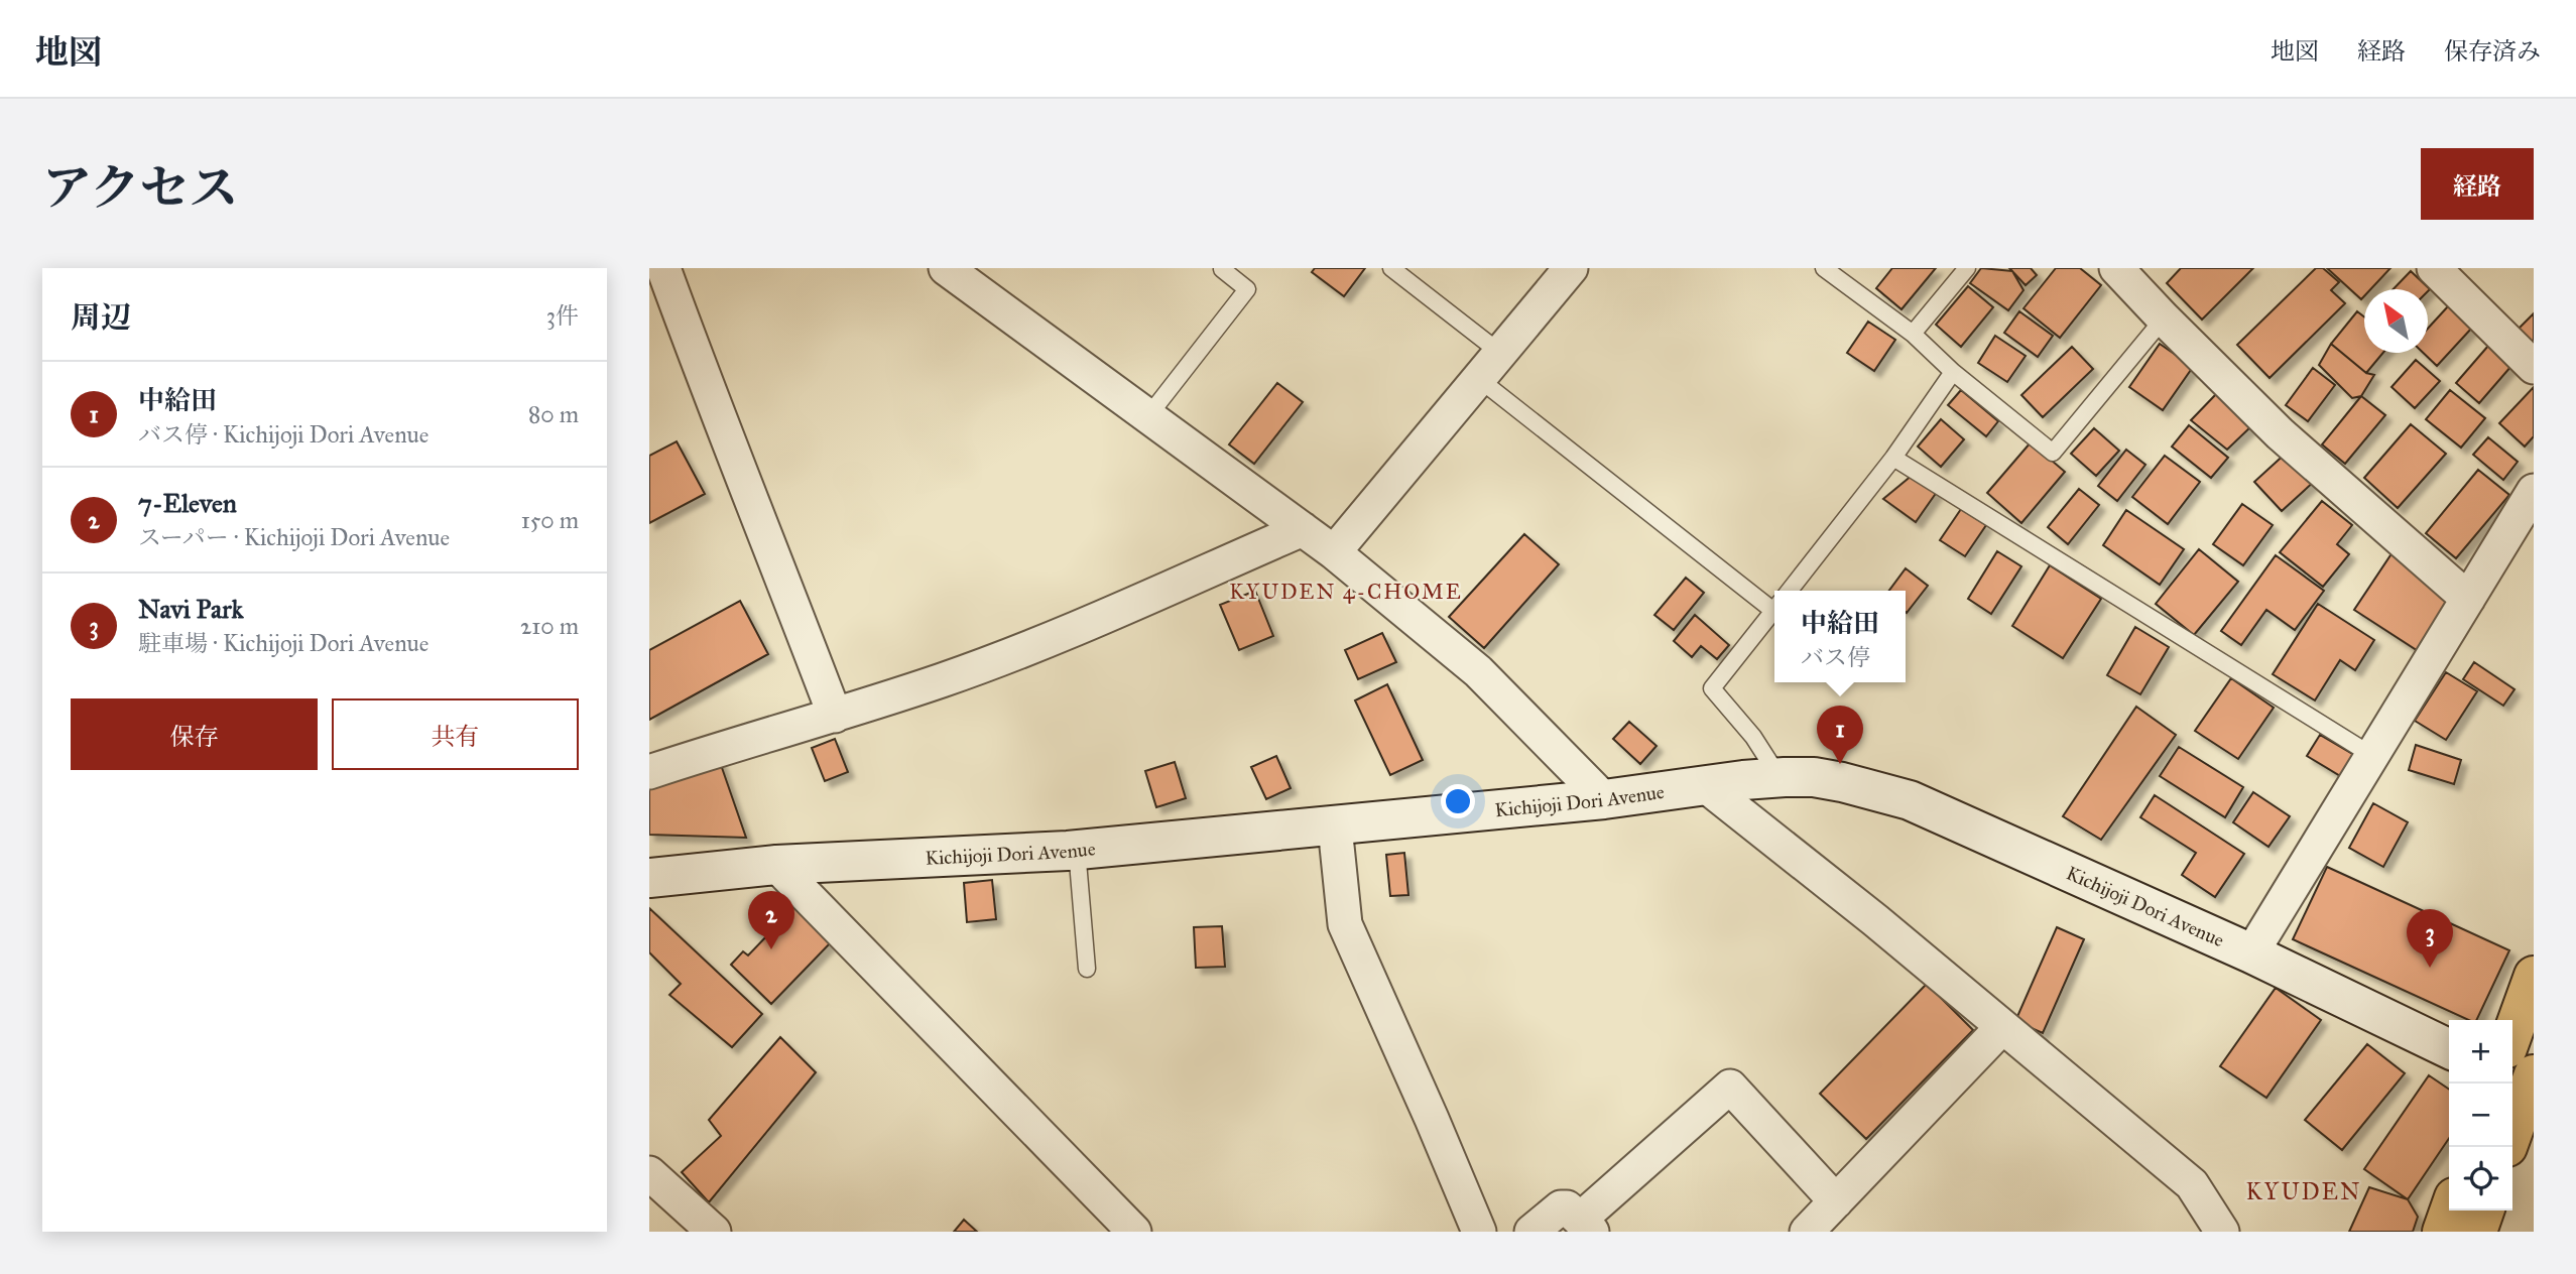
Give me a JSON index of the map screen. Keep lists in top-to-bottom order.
{
  "streets": {
    "main road": ["Kichijoji Dori Avenue"]
  },
  "districts": ["KYUDEN 4-CHOME", "KYUDEN"],
  "north": "top left",
  "page": {
    "header": "地図",
    "nav": ["地図", "経路", "保存済み"],
    "title": "アクセス",
    "buttons": [
      "経路",
      ["保存", "共有"]
    ],
    "heading": ["周辺", "3件"],
    "list": [
      {
        "mark": "1",
        "name": "中給田",
        "note": "バス停 · Kichijoji Dori Avenue",
        "value": "80 m"
      },
      {
        "mark": "2",
        "name": "7-Eleven",
        "note": "スーパー · Kichijoji Dori Avenue",
        "value": "150 m"
      },
      {
        "mark": "3",
        "name": "Navi Park",
        "note": "駐車場 · Kichijoji Dori Avenue",
        "value": "210 m"
      }
    ],
    "popup": ["中給田", "バス停"],
    "pins": ["1", "2", "3"],
    "map_buttons": ["+", "−"]
  }
}
